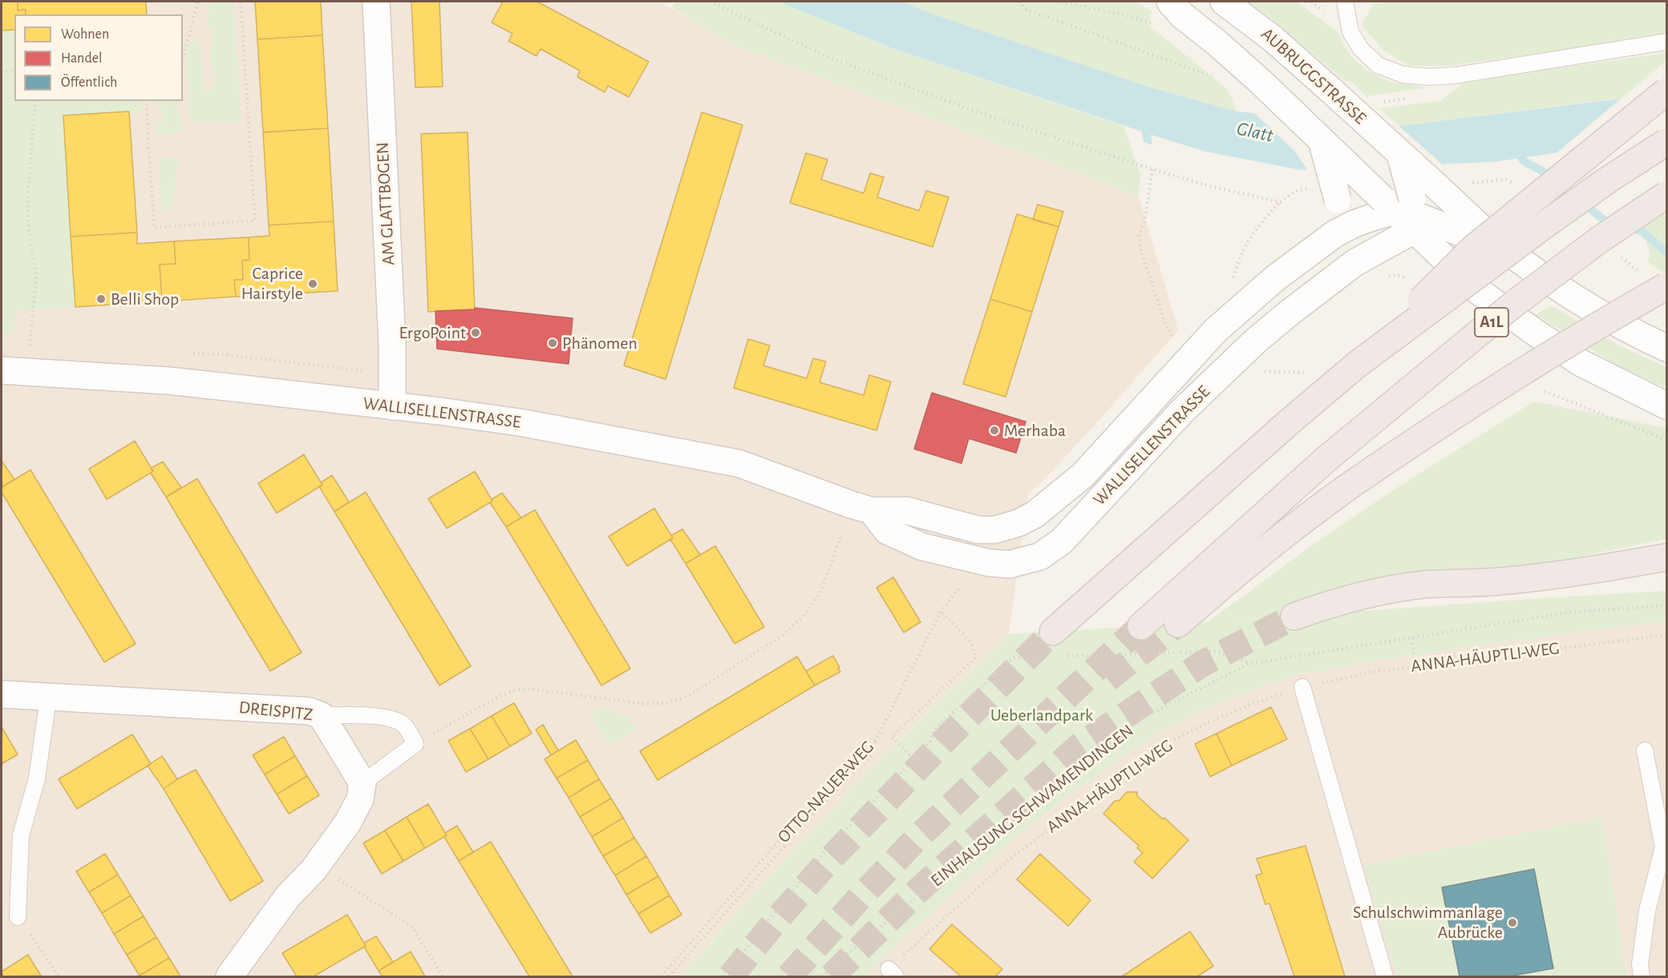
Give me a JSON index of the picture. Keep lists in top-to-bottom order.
{
  "streets": {
    "highway": ["A1L"],
    "street": [
      "AUBRUGGSTRASSE",
      "AM GLATTBOGEN",
      "WALLISELLENSTRASSE",
      "DREISPITZ"
    ],
    "path": ["ANNA-HÄUPTLI-WEG", "OTTO-NAUER-WEG", "EINHAUSUNG SCHWAMENDINGEN"]
  },
  "crossings": [
    ["AUBRUGGSTRASSE", "WALLISELLENSTRASSE"],
    ["AM GLATTBOGEN", "WALLISELLENSTRASSE"]
  ],
  "water": ["Glatt"],
  "parks": ["Ueberlandpark"],
  "places": [
    "Caprice Hairstyle",
    "Belli Shop",
    "ErgoPoint",
    "Phänomen",
    "Merhaba",
    "Schulschwimmanlage Aubrücke"
  ],
  "legend": ["Wohnen", "Handel", "Öffentlich"]
}
